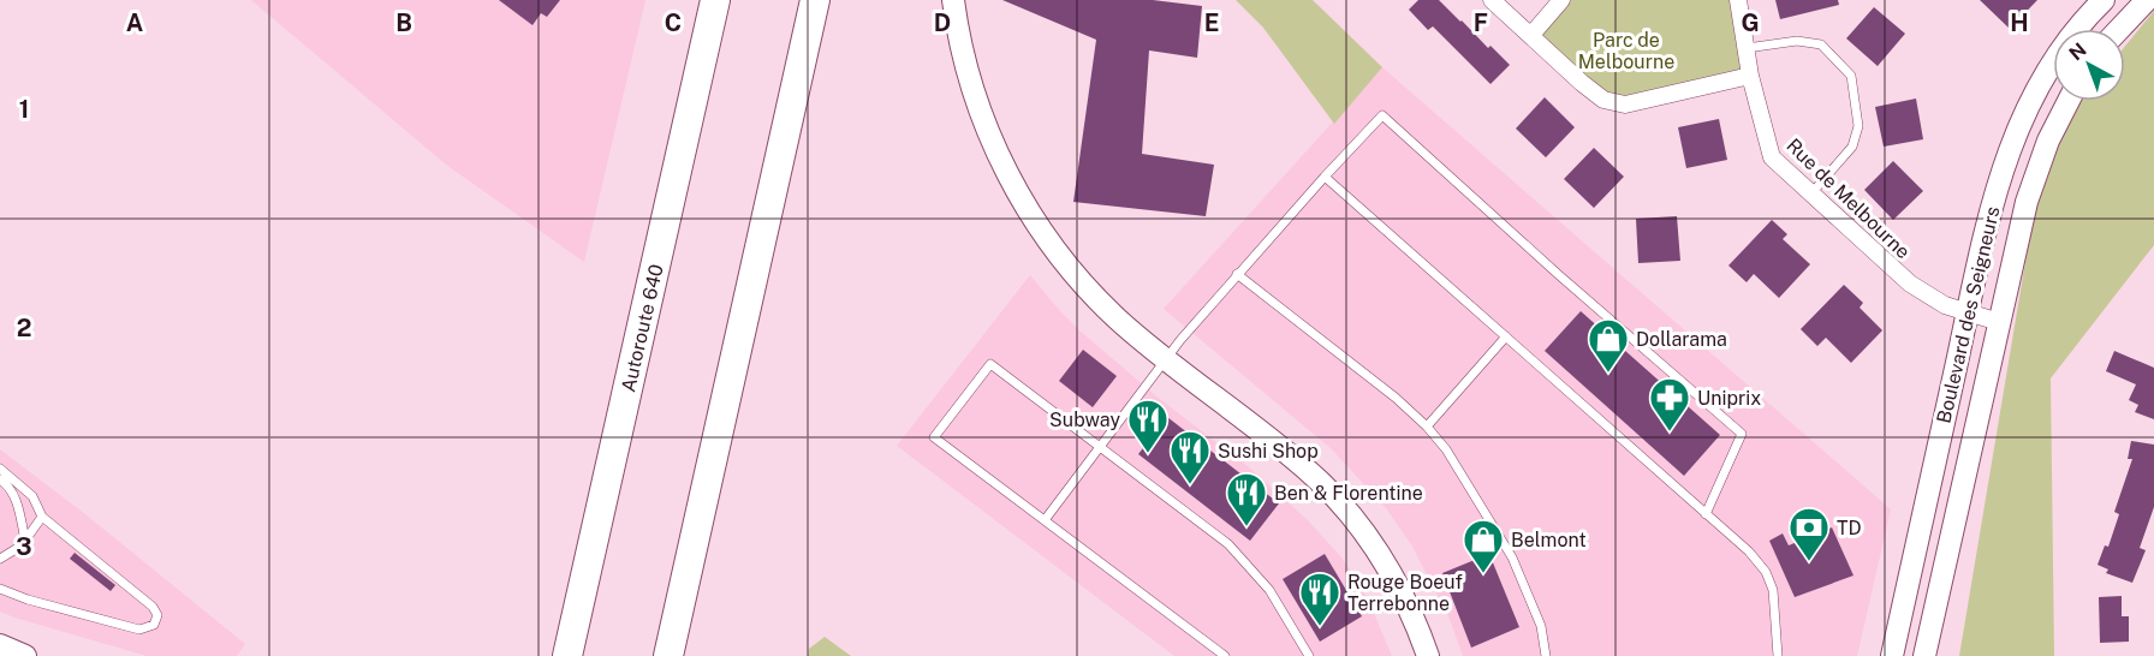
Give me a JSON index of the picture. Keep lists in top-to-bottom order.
{
  "streets": {
    "highway": ["Autoroute 640"],
    "street": ["Rue de Melbourne", "Boulevard des Seigneurs"]
  },
  "crossings": [
    ["Rue de Melbourne", "Boulevard des Seigneurs"]
  ],
  "parks": ["Parc de Melbourne"],
  "places": {
    "shop": ["Dollarama", "Belmont"],
    "pharmacy": ["Uniprix"],
    "restaurant": [
      "Subway",
      "Sushi Shop",
      "Ben & Florentine",
      "Rouge Boeuf Terrebonne"
    ],
    "bank": ["TD"]
  },
  "north": "top left",
  "grid": {
    "columns": [
      "A",
      "B",
      "C",
      "D",
      "E",
      "F",
      "G",
      "H"
    ],
    "rows": ["1", "2", "3"]
  }
}
